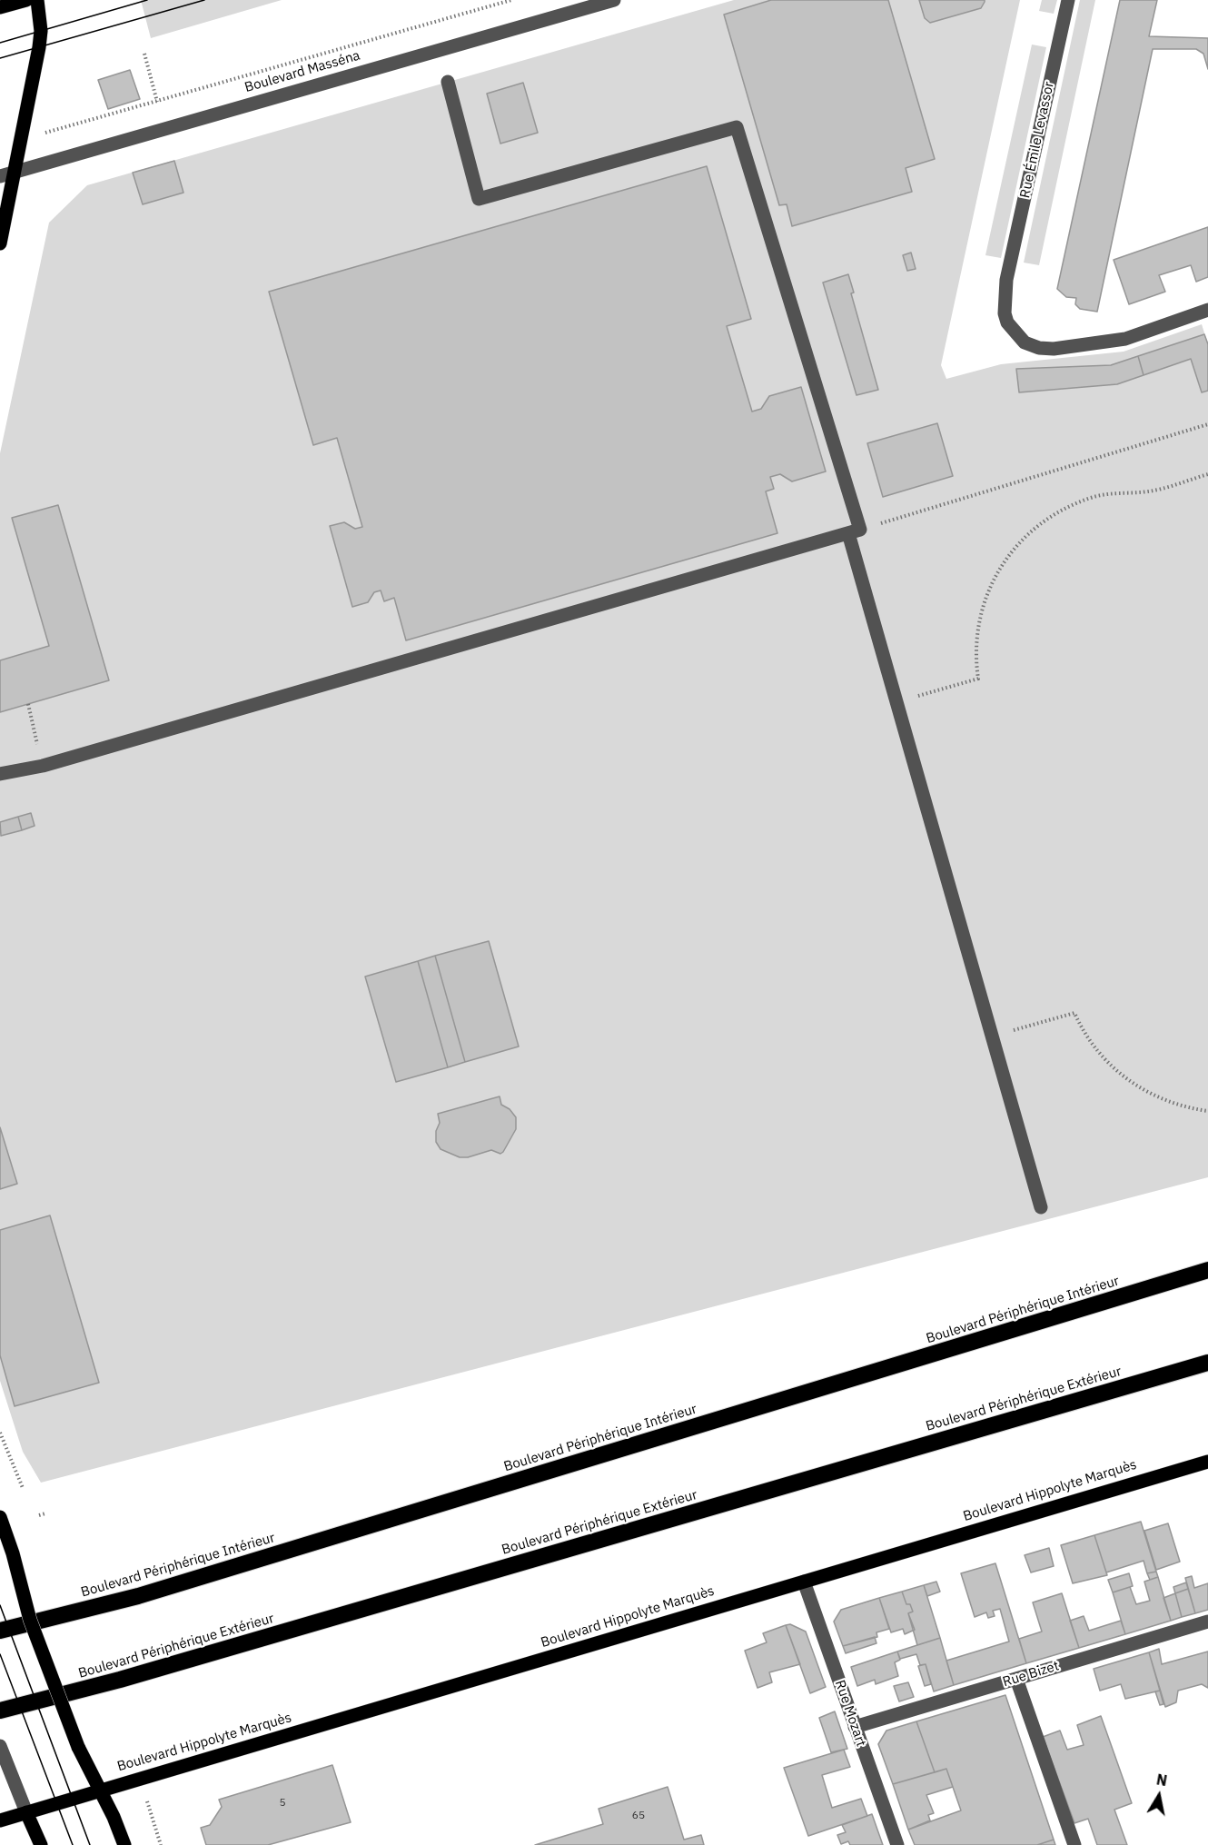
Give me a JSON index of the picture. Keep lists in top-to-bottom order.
{
  "streets": {
    "highway": ["Boulevard Périphérique Intérieur", "Boulevard Périphérique Extérieur"],
    "main road": ["Boulevard Hippolyte Marquès"],
    "street": [
      "Boulevard Masséna",
      "Rue Émile Levassor",
      "Rue Bizet",
      "Rue Mozart"
    ]
  },
  "crossings": [
    ["Boulevard Hippolyte Marquès", "Rue Mozart"],
    ["Rue Bizet", "Rue Mozart"]
  ],
  "house_numbers": ["5", "65"],
  "north": "top"
}
